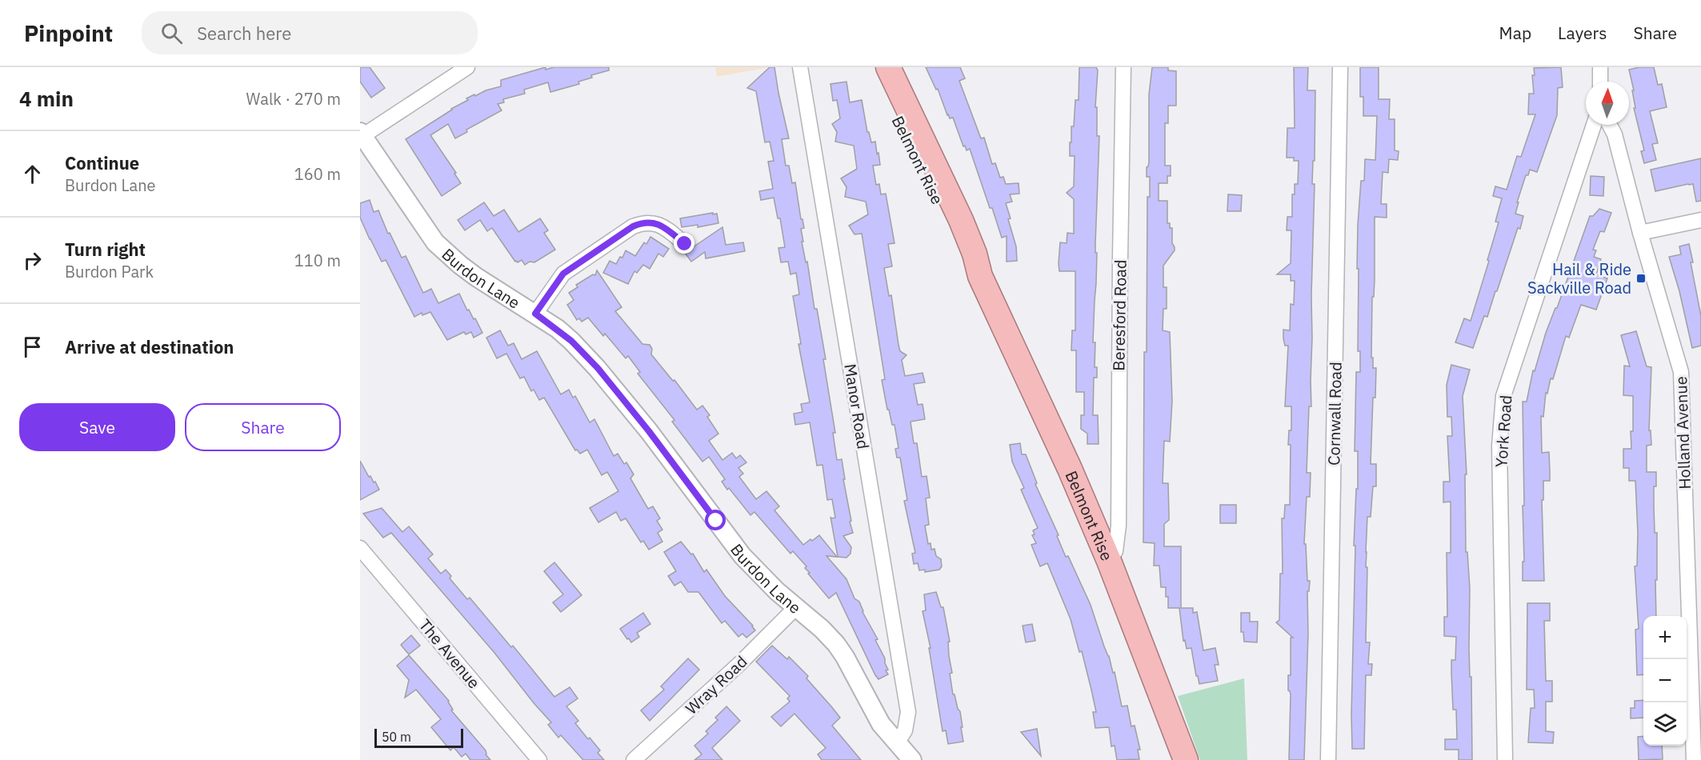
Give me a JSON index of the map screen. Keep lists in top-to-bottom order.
{
  "streets": {
    "highway": ["Belmont Rise"],
    "street": [
      "Burdon Lane",
      "Beresford Road",
      "Manor Road",
      "Cornwall Road",
      "York Road",
      "Holland Avenue",
      "The Avenue",
      "Wray Road"
    ]
  },
  "crossings": [
    ["Belmont Rise", "Beresford Road"],
    ["Burdon Lane", "Manor Road"],
    ["Burdon Lane", "Wray Road"]
  ],
  "places": {
    "transit": ["Hail & Ride Sackville Road"]
  },
  "scale_bar": "50 m",
  "north": "top",
  "page": {
    "header": "Pinpoint",
    "search": "Search here",
    "nav": ["Map", "Layers", "Share"],
    "heading": ["4 min", "Walk · 270 m"],
    "list": [
      ["Continue", "Burdon Lane", "160 m"],
      ["Turn right", "Burdon Park", "110 m"],
      "Arrive at destination"
    ],
    "buttons": ["Save", "Share"],
    "map_buttons": ["+", "−"],
    "scale": "50 m"
  }
}
